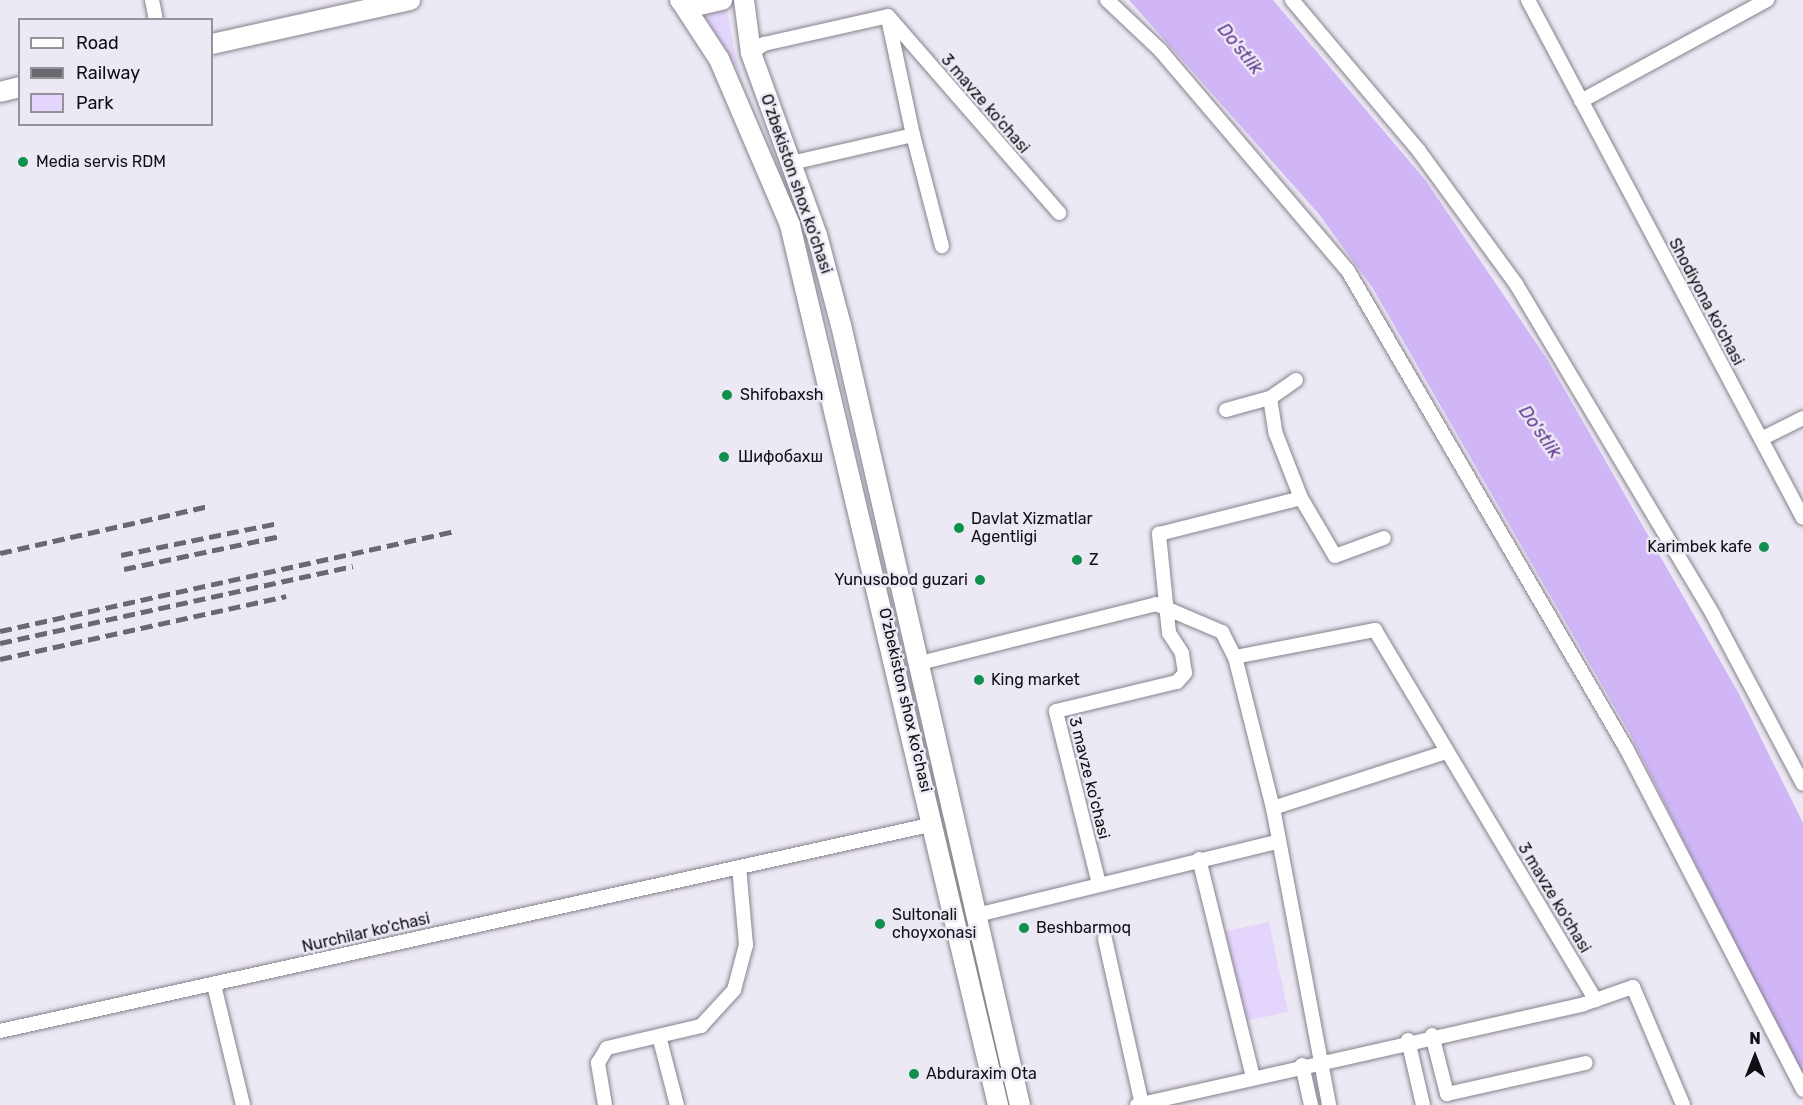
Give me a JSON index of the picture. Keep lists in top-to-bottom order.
{
  "streets": {
    "main road": ["O'zbekiston shox ko'chasi"],
    "street": ["3 mavze ko'chasi", "Shodiyona ko'chasi", "Nurchilar ko'chasi"]
  },
  "crossings": [
    ["O'zbekiston shox ko'chasi", "Nurchilar ko'chasi"]
  ],
  "water": ["Do'stlik"],
  "places": [
    "Media servis RDM",
    "Shifobaxsh",
    "Шифобахш",
    "Davlat Xizmatlar Agentligi",
    "Karimbek kafe",
    "Z",
    "Yunusobod guzari",
    "King market",
    "Sultonali choyxonasi",
    "Beshbarmoq",
    "Abduraxim Ota"
  ],
  "legend": ["Road", "Railway", "Park"],
  "north": "top"
}
